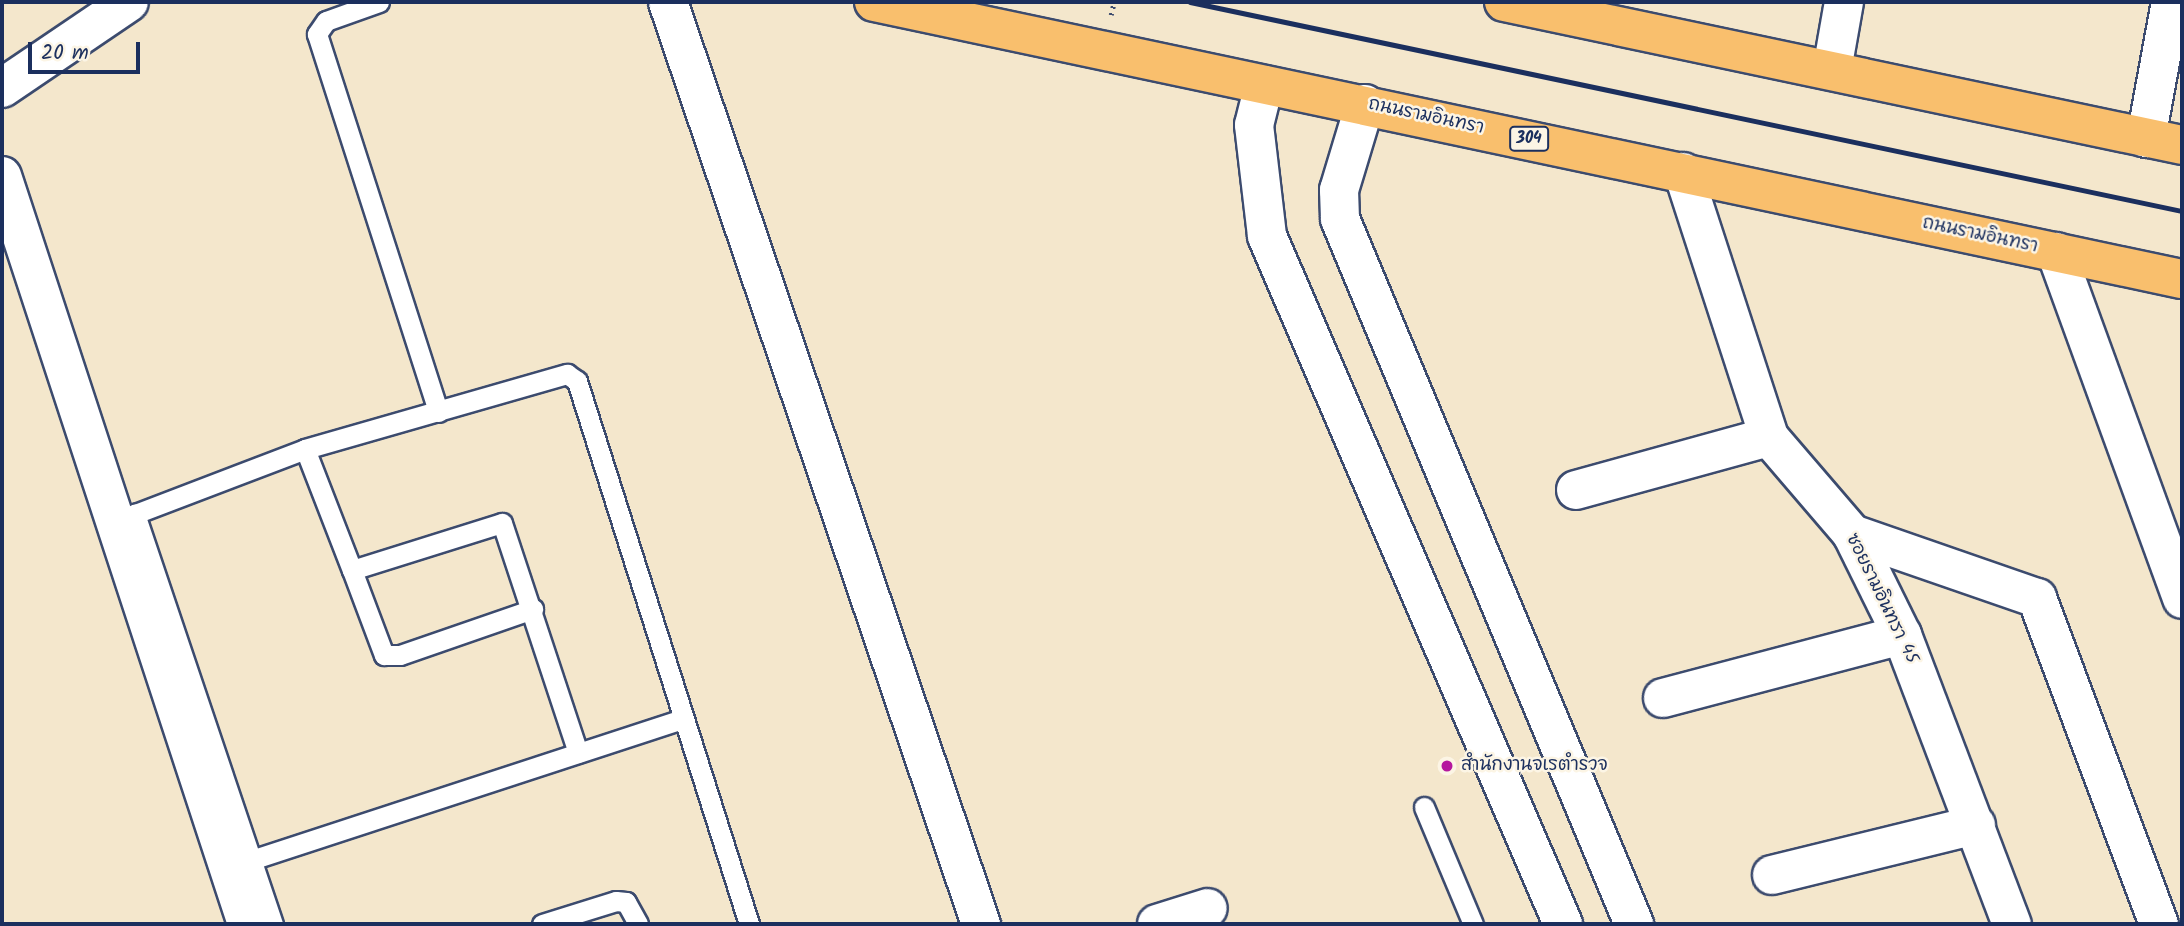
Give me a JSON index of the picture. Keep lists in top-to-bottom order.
{
  "streets": {
    "main road": ["ถนนรามอินทรา", "304"],
    "street": ["ซอยรามอินทรา 45"]
  },
  "crossings": [
    ["ถนนรามอินทรา", "ซอยรามอินทรา 45"]
  ],
  "places": ["สำนักงานจเรตำรวจ"],
  "scale_bar": "20 m"
}
